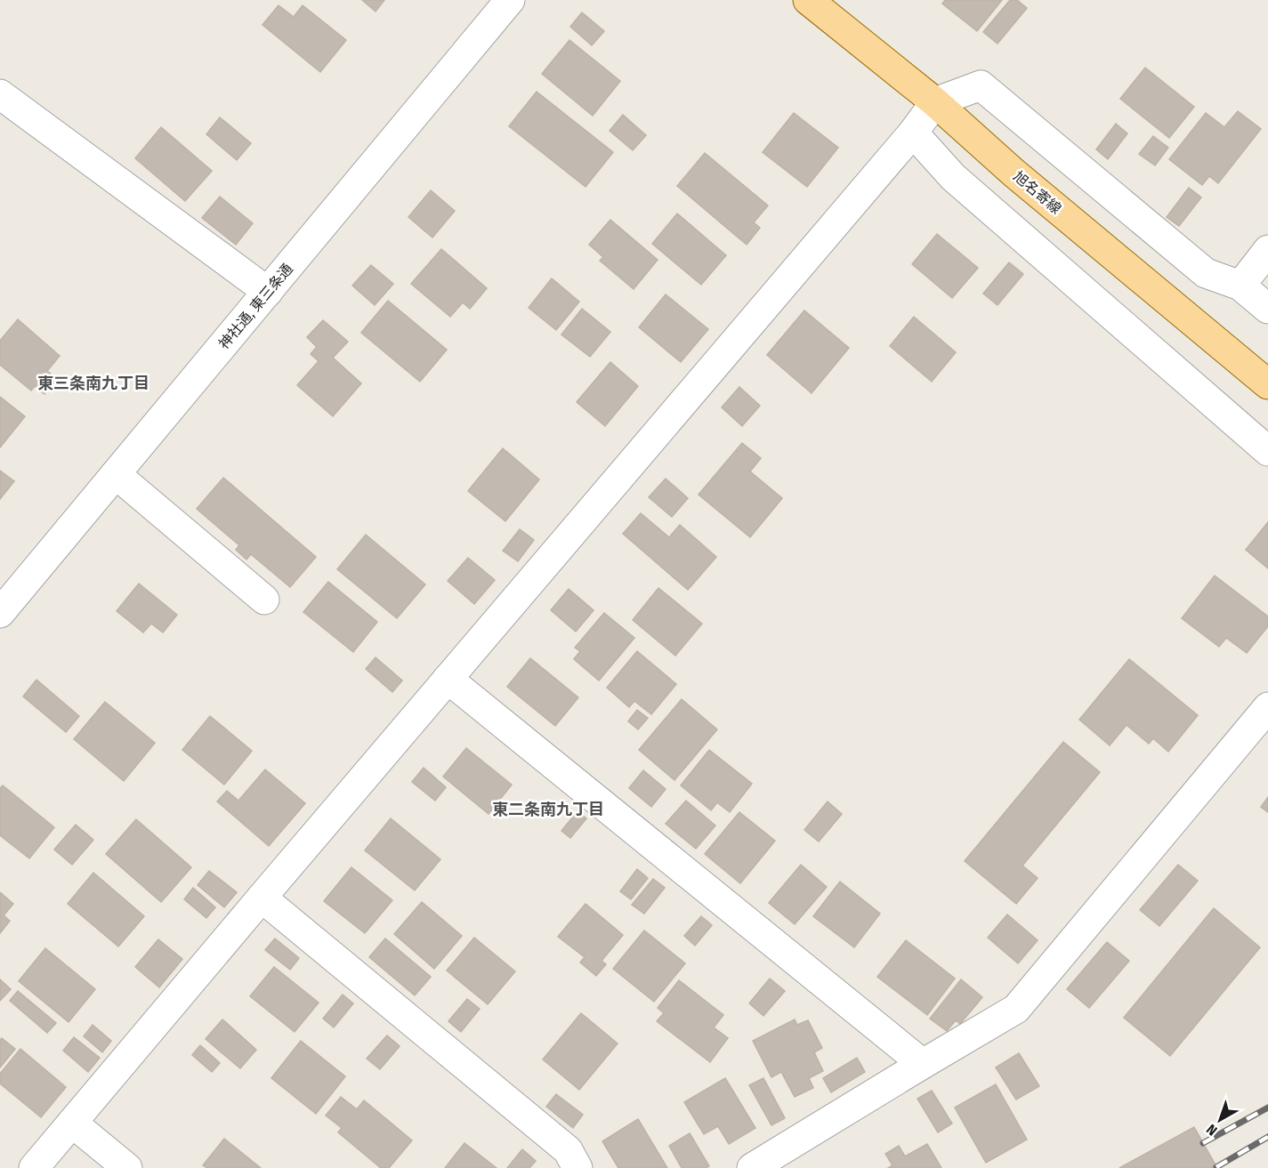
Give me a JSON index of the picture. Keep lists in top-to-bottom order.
{
  "streets": {
    "main road": ["旭名寄線"],
    "street": ["神社通, 東三条通"]
  },
  "districts": ["東三条南九丁目", "東二条南九丁目"],
  "north": "bottom left"
}
